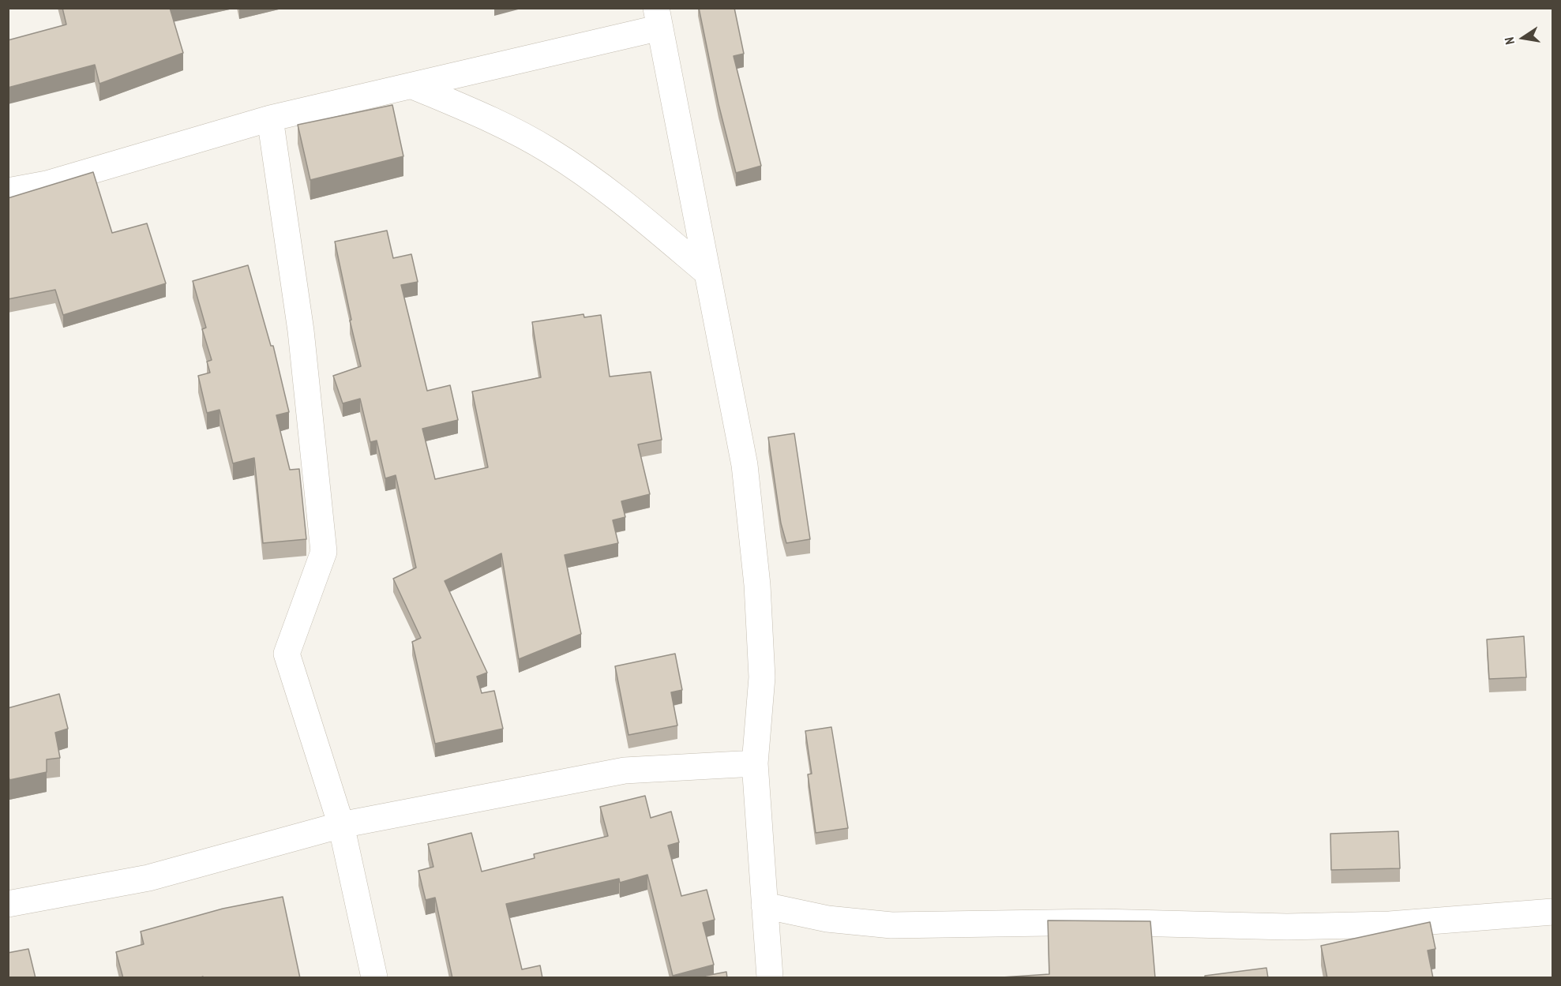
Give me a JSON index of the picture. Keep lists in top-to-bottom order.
{
  "north": "left"
}
